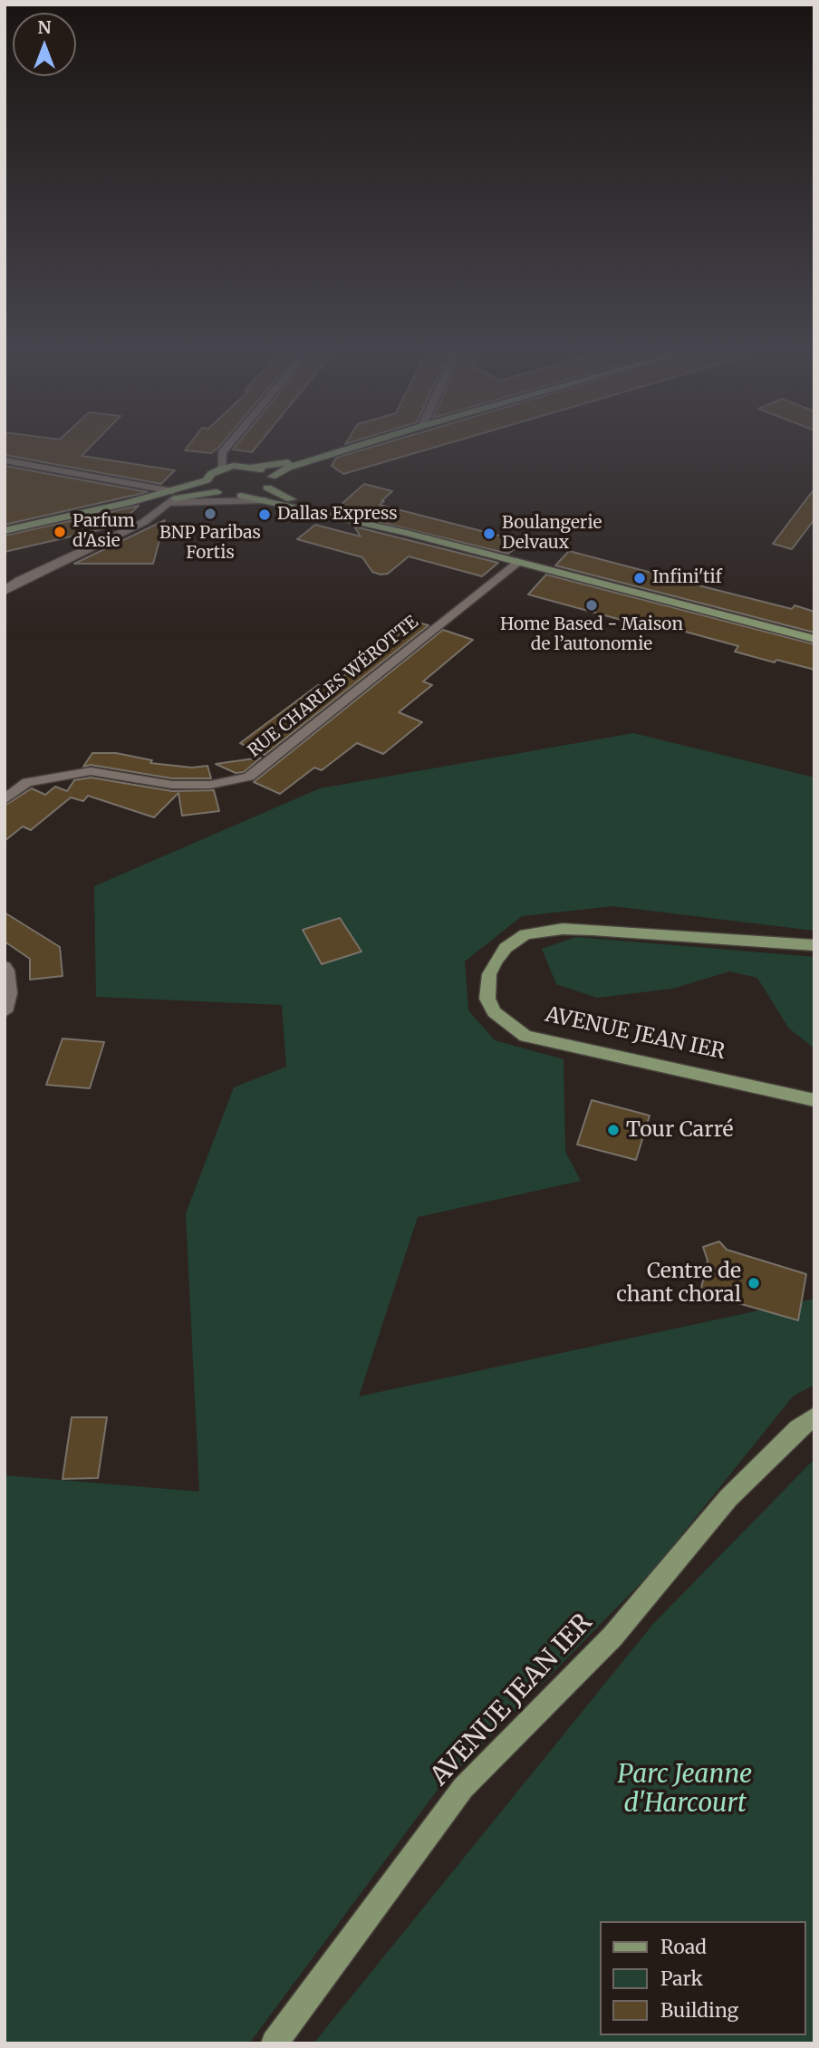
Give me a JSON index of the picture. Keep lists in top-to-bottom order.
{
  "streets": {
    "main road": ["AVENUE JEAN IER"],
    "street": ["RUE CHARLES WÉROTTE"]
  },
  "parks": ["Parc Jeanne d'Harcourt"],
  "places": [
    "BNP Paribas Fortis",
    "Dallas Express",
    "Parfum d'Asie",
    "Boulangerie Delvaux",
    "Infini'tif",
    "Home Based - Maison de l’autonomie",
    "Tour Carré",
    "Centre de chant choral"
  ],
  "legend": ["Road", "Park", "Building"],
  "north": "top"
}
